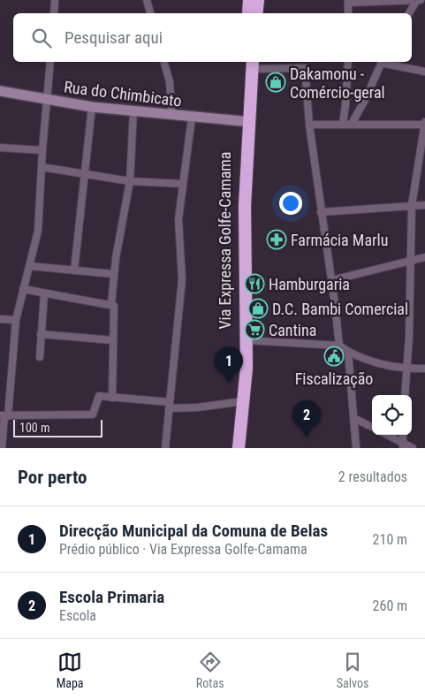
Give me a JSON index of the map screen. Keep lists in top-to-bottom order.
{
  "streets": {
    "highway": ["Via Expressa Golfe-Camama"],
    "street": ["Rua do Chimbicato"]
  },
  "crossings": [
    ["Rua do Chimbicato", "Via Expressa Golfe-Camama"]
  ],
  "places": {
    "shop": ["Dakamonu - Comércio-geral", "D.C. Bambi Comercial"],
    "pharmacy": ["Farmácia Marlu"],
    "restaurant": ["Hamburgaria"],
    "supermarket": ["Cantina"],
    "public building": ["Fiscalização"]
  },
  "scale_bar": "100 m",
  "page": {
    "search": "Pesquisar aqui",
    "pins": ["1", "2"],
    "scale": "100 m",
    "heading": ["Por perto", "2 resultados"],
    "list": [
      {
        "mark": "1",
        "name": "Direcção Municipal da Comuna de Belas",
        "note": "Prédio público · Via Expressa Golfe-Camama",
        "value": "210 m"
      },
      {
        "mark": "2",
        "name": "Escola Primaria",
        "note": "Escola",
        "value": "260 m"
      }
    ],
    "nav": ["Mapa", "Rotas", "Salvos"]
  }
}
